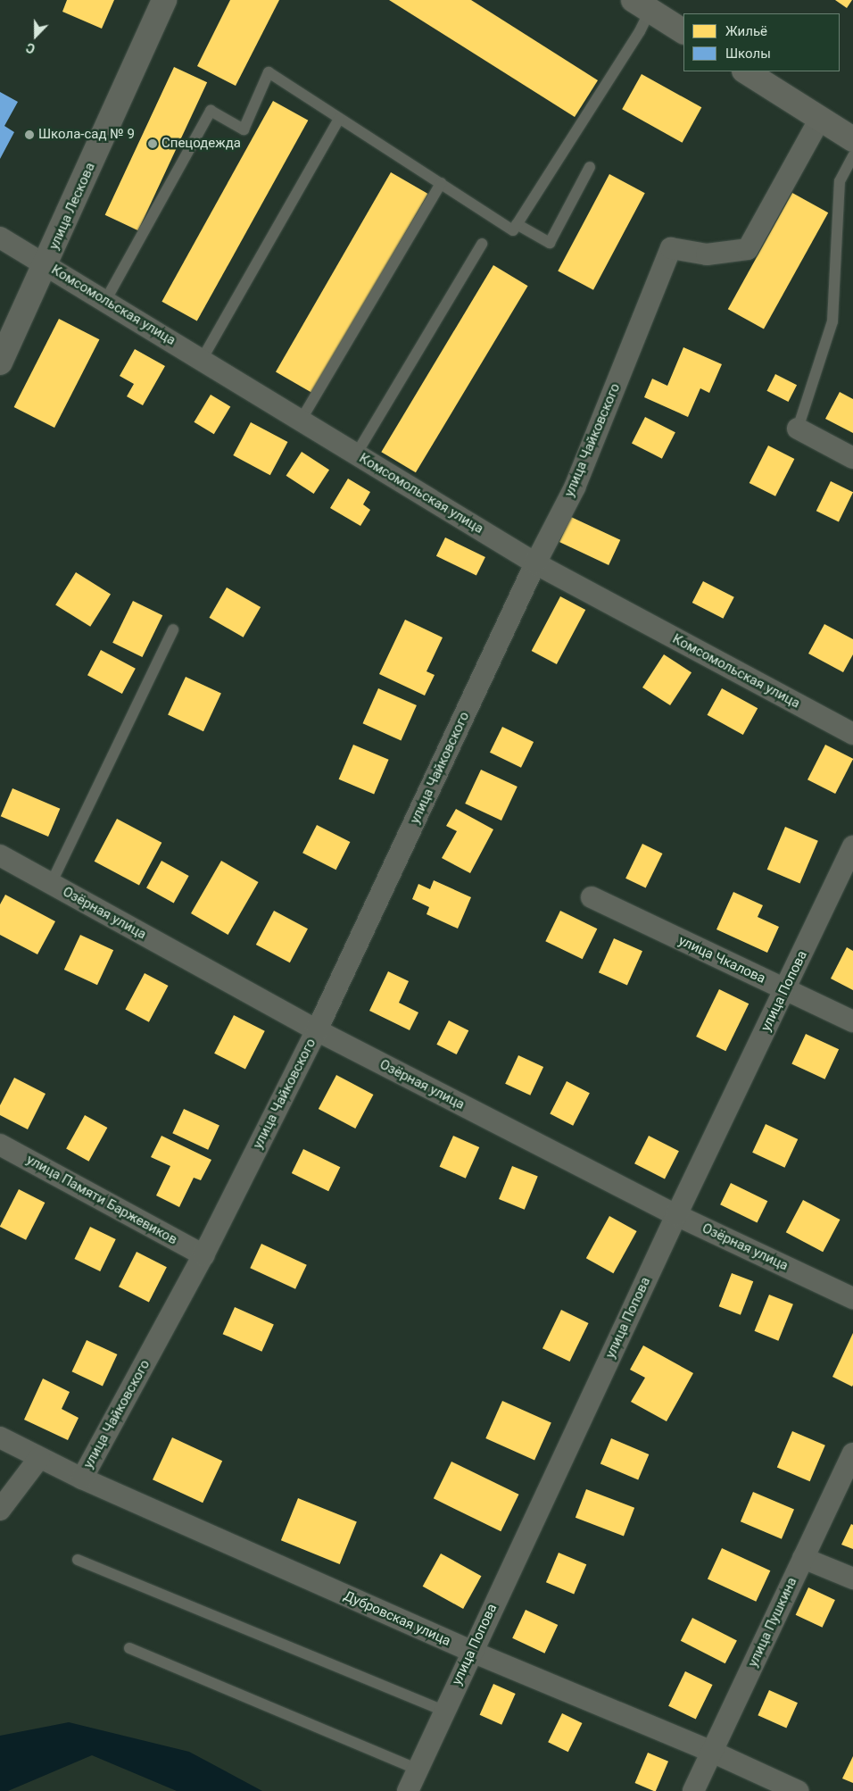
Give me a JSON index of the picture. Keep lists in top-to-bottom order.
{
  "streets": {
    "street": [
      "улица Лескова",
      "Комсомольская улица",
      "улица Чайковского",
      "Озёрная улица",
      "улица Чкалова",
      "улица Попова",
      "улица Памяти Баржевиков",
      "Дубровская улица",
      "улица Пушкина"
    ]
  },
  "crossings": [
    ["улица Лескова", "Комсомольская улица"],
    ["Комсомольская улица", "улица Чайковского"],
    ["улица Чайковского", "Озёрная улица"],
    ["улица Чайковского", "улица Памяти Баржевиков"],
    ["улица Чайковского", "Дубровская улица"],
    ["Озёрная улица", "улица Попова"],
    ["улица Чкалова", "улица Попова"],
    ["улица Попова", "Дубровская улица"],
    ["Дубровская улица", "улица Пушкина"]
  ],
  "places": ["Школа-сад № 9", "Спецодежда"],
  "legend": ["Жильё", "Школы"],
  "north": "bottom"
}
